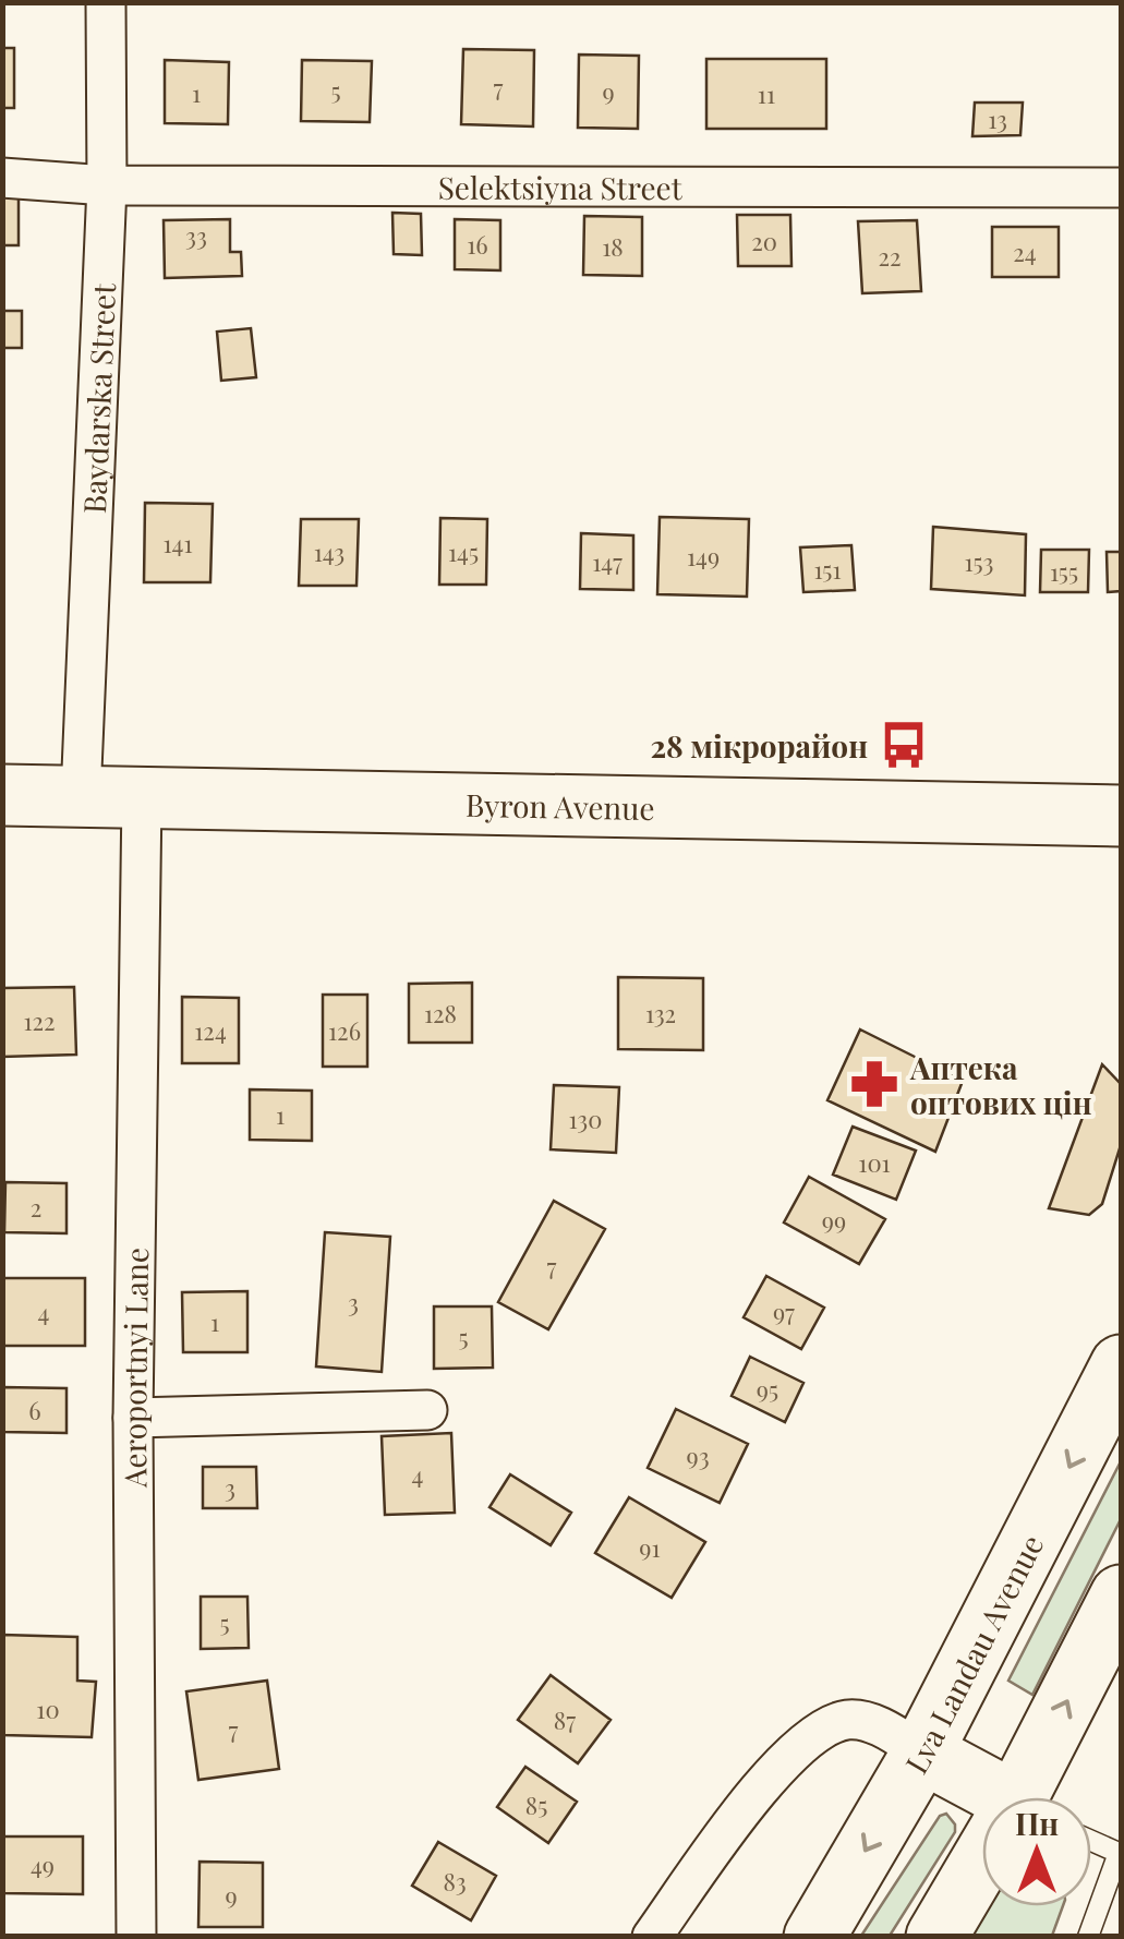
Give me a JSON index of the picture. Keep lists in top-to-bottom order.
{
  "streets": {
    "main road": ["Byron Avenue", "Lva Landau Avenue"],
    "street": ["Selektsiyna Street", "Baydarska Street", "Aeroportnyi Lane"]
  },
  "crossings": [
    ["Selektsiyna Street", "Baydarska Street"],
    ["Baydarska Street", "Byron Avenue"],
    ["Byron Avenue", "Aeroportnyi Lane"]
  ],
  "places": {
    "bus stop": ["28 мікрорайон"],
    "pharmacy": ["Аптека оптових цін"]
  },
  "house_numbers": [
    "7",
    "5",
    "9",
    "1",
    "11",
    "13",
    "33",
    "20",
    "16",
    "18",
    "24",
    "22",
    "141",
    "143",
    "145",
    "149",
    "147",
    "153",
    "151",
    "155",
    "128",
    "132",
    "122",
    "124",
    "126",
    "1",
    "130",
    "101",
    "2",
    "99",
    "7",
    "3",
    "4",
    "97",
    "1",
    "5",
    "95",
    "6",
    "93",
    "4",
    "3",
    "91",
    "5",
    "10",
    "87",
    "7",
    "85",
    "49",
    "83",
    "9"
  ],
  "north": "top"
}
